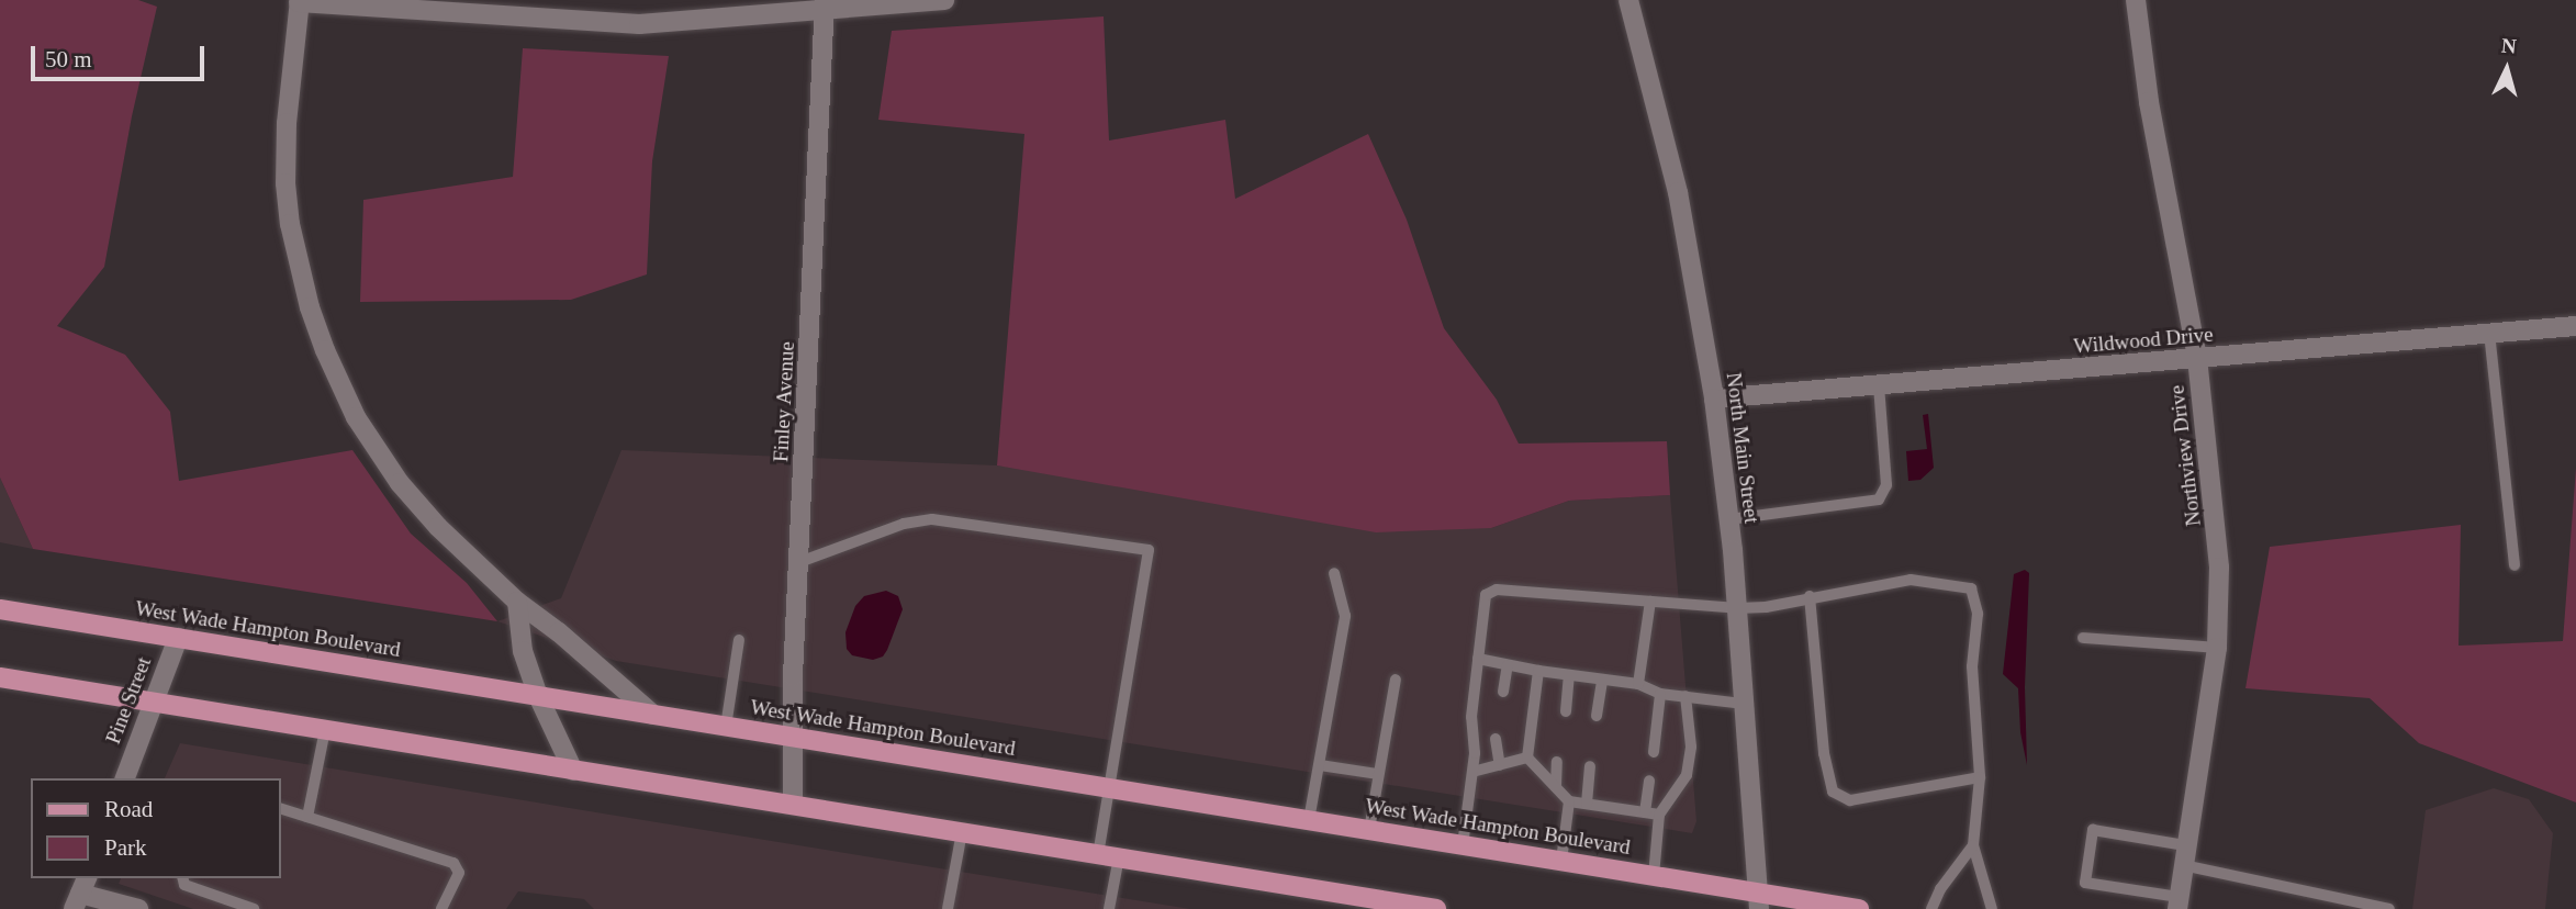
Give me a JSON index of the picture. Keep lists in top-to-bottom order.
{
  "streets": {
    "main road": ["West Wade Hampton Boulevard"],
    "street": [
      "Wildwood Drive",
      "Finley Avenue",
      "North Main Street",
      "Northview Drive",
      "Pine Street"
    ]
  },
  "crossings": [
    ["Wildwood Drive", "North Main Street"],
    ["Wildwood Drive", "Northview Drive"],
    ["Finley Avenue", "West Wade Hampton Boulevard"],
    ["North Main Street", "West Wade Hampton Boulevard"],
    ["West Wade Hampton Boulevard", "Pine Street"]
  ],
  "legend": ["Road", "Park"],
  "scale_bar": "50 m",
  "north": "top"
}
